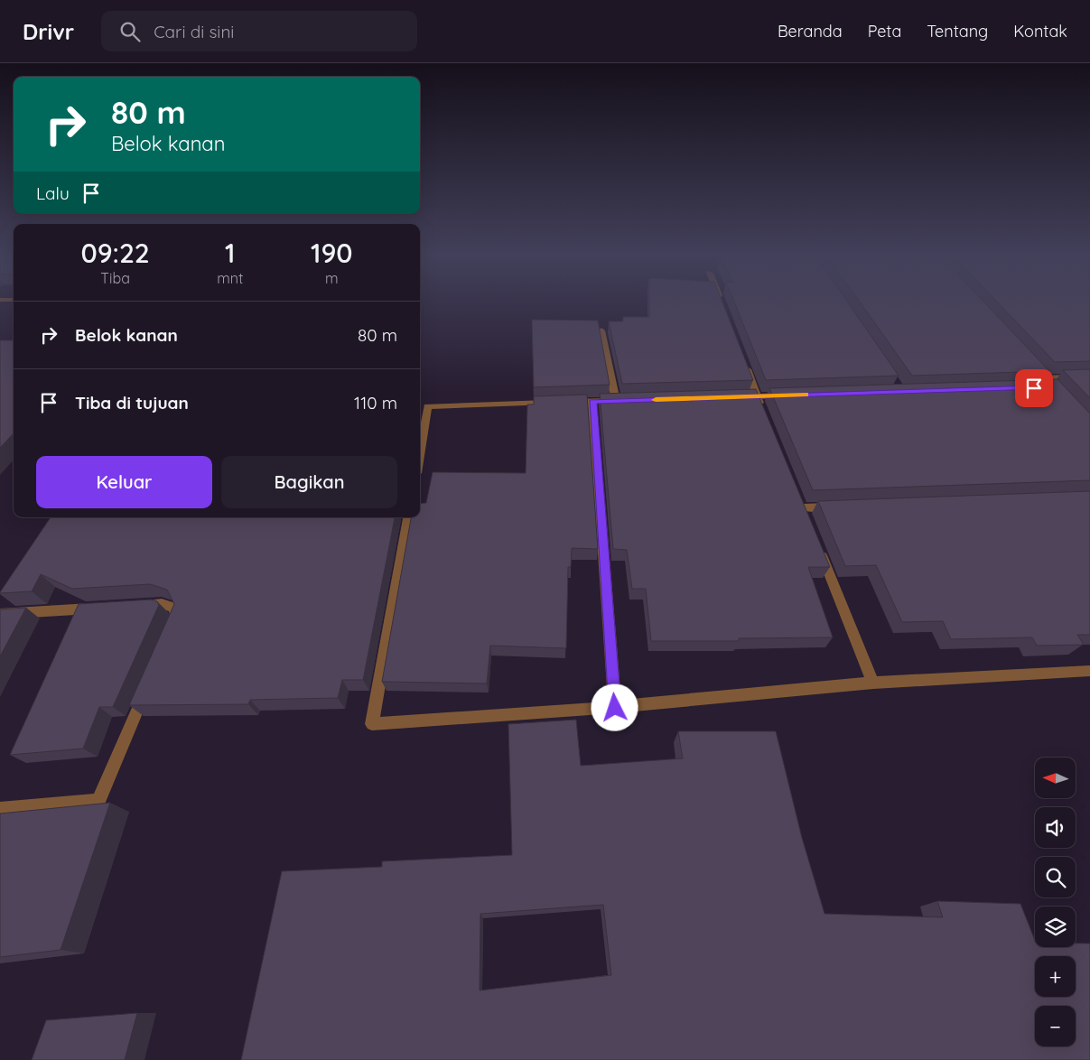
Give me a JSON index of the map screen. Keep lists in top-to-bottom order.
{
  "north": "left",
  "page": {
    "header": "Drivr",
    "search": "Cari di sini",
    "nav": [
      "Beranda",
      "Peta",
      "Tentang",
      "Kontak"
    ],
    "turn": ["80 m", "Belok kanan"],
    "then": "Lalu",
    "eta": [
      "09:22",
      "Tiba",
      "1",
      "mnt",
      "190",
      "m"
    ],
    "list": [
      {
        "name": "Belok kanan",
        "value": "80 m"
      },
      {
        "name": "Tiba di tujuan",
        "value": "110 m"
      }
    ],
    "buttons": ["Keluar", "Bagikan"],
    "map_buttons": ["+", "−"]
  }
}
